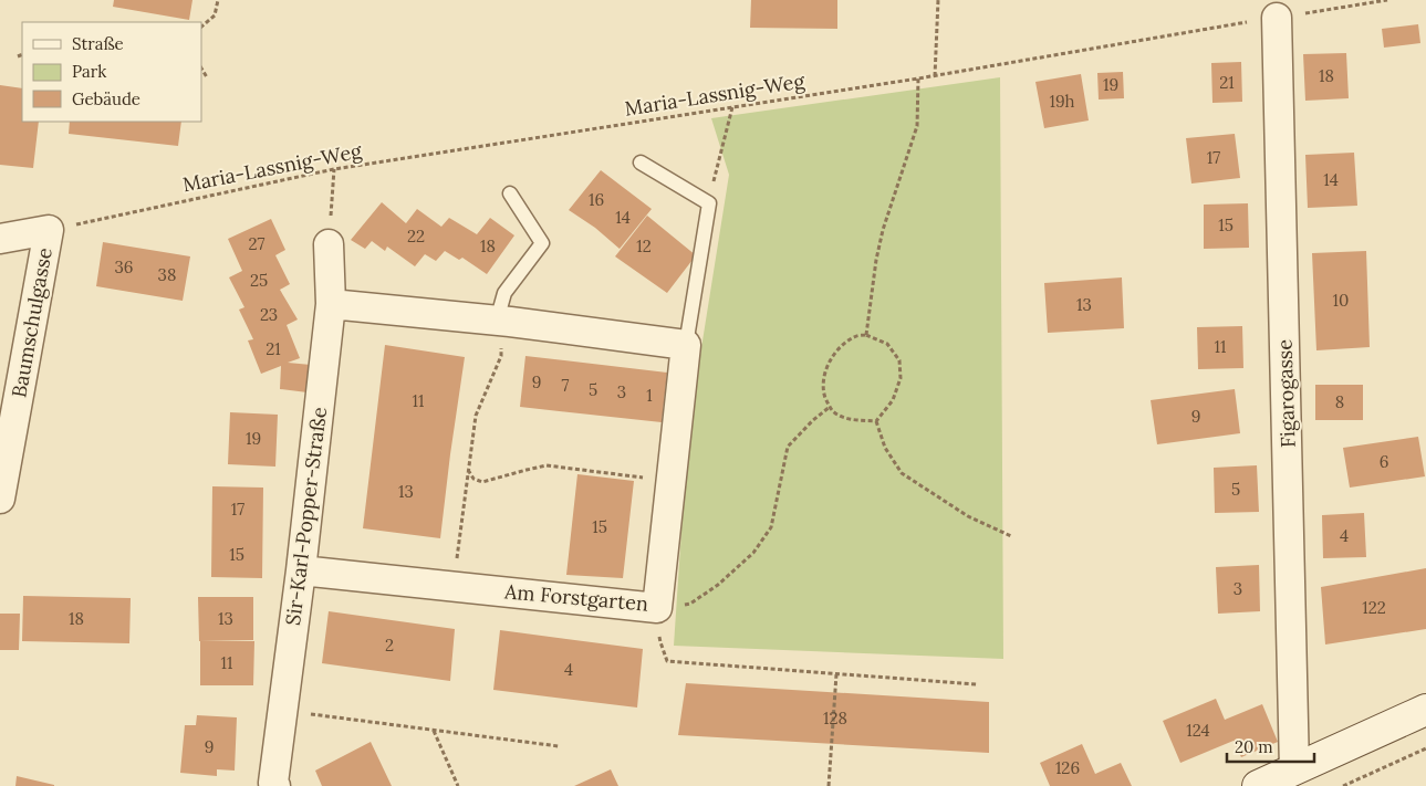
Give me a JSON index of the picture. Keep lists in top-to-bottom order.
{
  "streets": {
    "street": [
      "Baumschulgasse",
      "Figarogasse",
      "Sir-Karl-Popper-Straße",
      "Am Forstgarten"
    ],
    "path": ["Maria-Lassnig-Weg"]
  },
  "crossings": [
    ["Maria-Lassnig-Weg", "Baumschulgasse"],
    ["Maria-Lassnig-Weg", "Figarogasse"],
    ["Sir-Karl-Popper-Straße", "Am Forstgarten"]
  ],
  "house_numbers": [
    "18",
    "21",
    "19",
    "19h",
    "17",
    "14",
    "16",
    "14",
    "15",
    "22",
    "27",
    "18",
    "12",
    "36",
    "38",
    "25",
    "10",
    "13",
    "23",
    "11",
    "21",
    "9",
    "7",
    "5",
    "3",
    "1",
    "11",
    "8",
    "9",
    "19",
    "6",
    "5",
    "13",
    "17",
    "15",
    "4",
    "15",
    "3",
    "122",
    "18",
    "13",
    "2",
    "11",
    "4",
    "128",
    "124",
    "9",
    "126"
  ],
  "legend": ["Straße", "Park", "Gebäude"],
  "scale_bar": "20 m"
}
